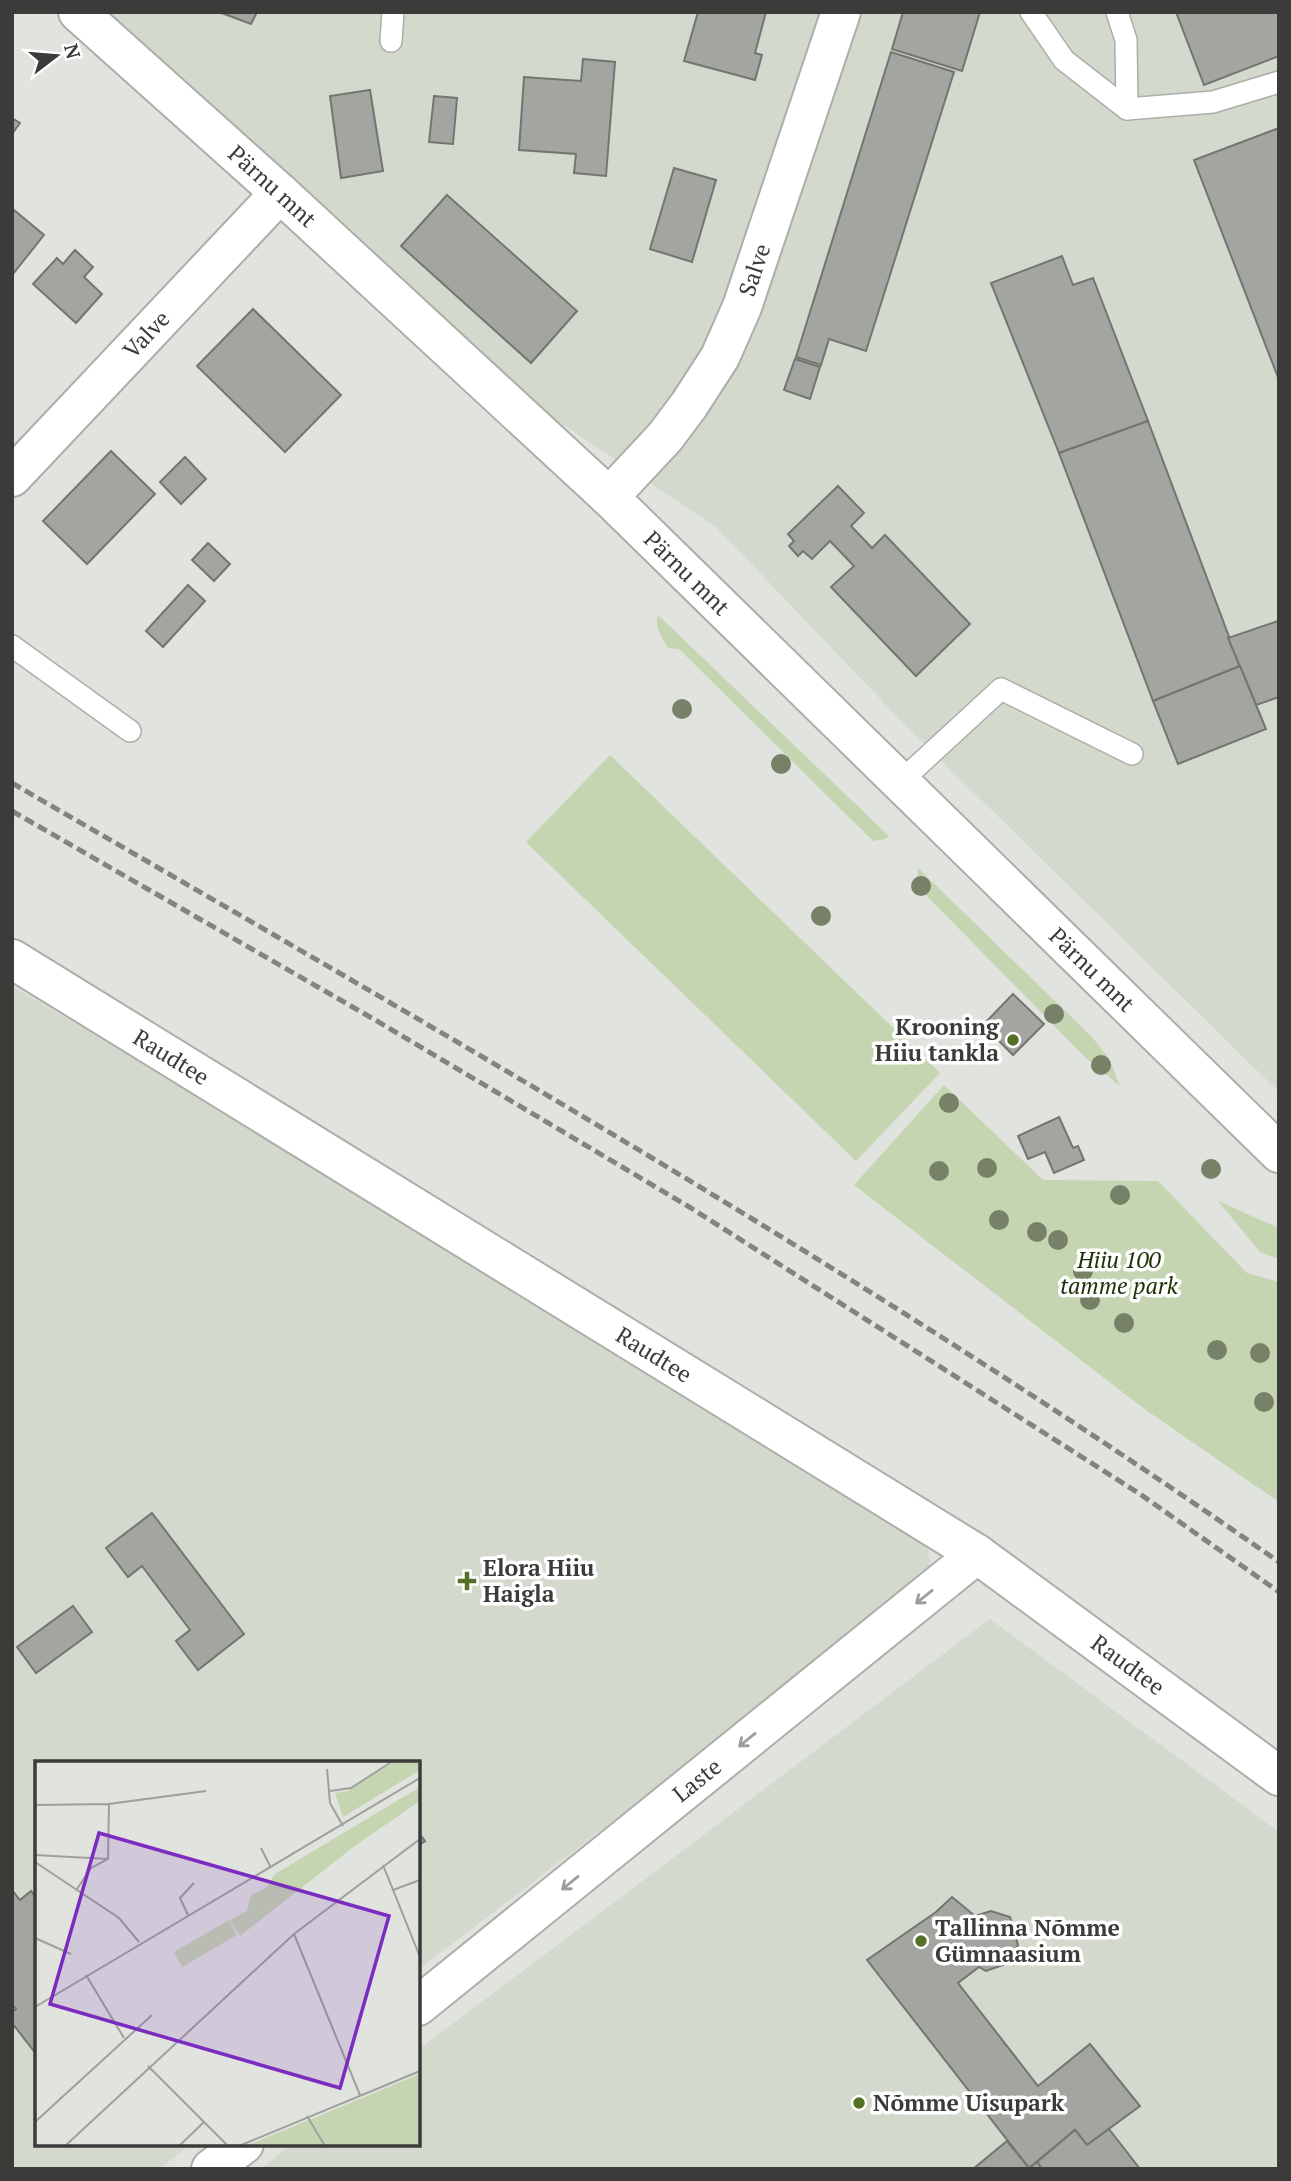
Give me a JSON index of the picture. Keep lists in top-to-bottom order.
{
  "streets": {
    "street": [
      "Pärnu mnt",
      "Salve",
      "Valve",
      "Raudtee",
      "Laste"
    ]
  },
  "crossings": [
    ["Pärnu mnt", "Salve"],
    ["Pärnu mnt", "Valve"],
    ["Raudtee", "Laste"]
  ],
  "one_way": ["Laste"],
  "parks": ["Hiiu 100 tamme park"],
  "places": {
    "other": ["Krooning Hiiu tankla", "Tallinna Nõmme Gümnaasium", "Nõmme Uisupark"],
    "health": ["Elora Hiiu Haigla"]
  },
  "north": "right"
}
